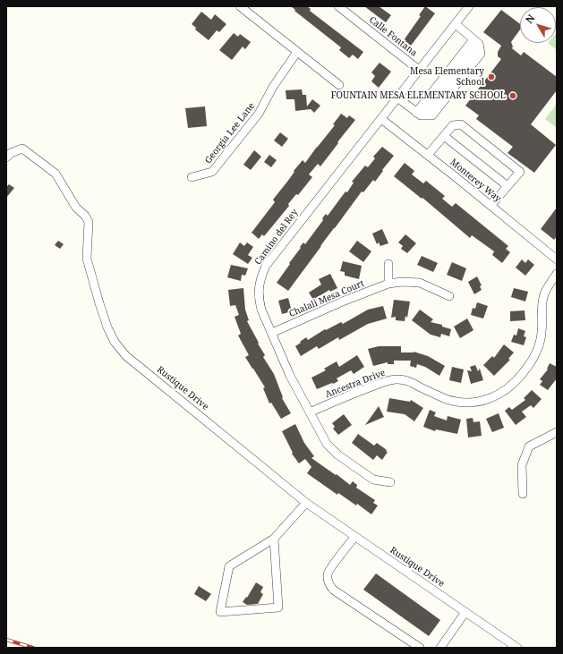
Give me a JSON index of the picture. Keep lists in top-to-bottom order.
{
  "streets": {
    "street": [
      "Calle Fontana",
      "Georgia Lee Lane",
      "Monterey Way",
      "Camino del Rey",
      "Chalali Mesa Court",
      "Ancestra Drive",
      "Rustique Drive"
    ]
  },
  "crossings": [
    ["Calle Fontana", "Camino del Rey"],
    ["Monterey Way", "Camino del Rey"],
    ["Camino del Rey", "Chalali Mesa Court"],
    ["Camino del Rey", "Ancestra Drive"]
  ],
  "places": ["Mesa Elementary School", "FOUNTAIN MESA ELEMENTARY SCHOOL"],
  "north": "top left"
}
